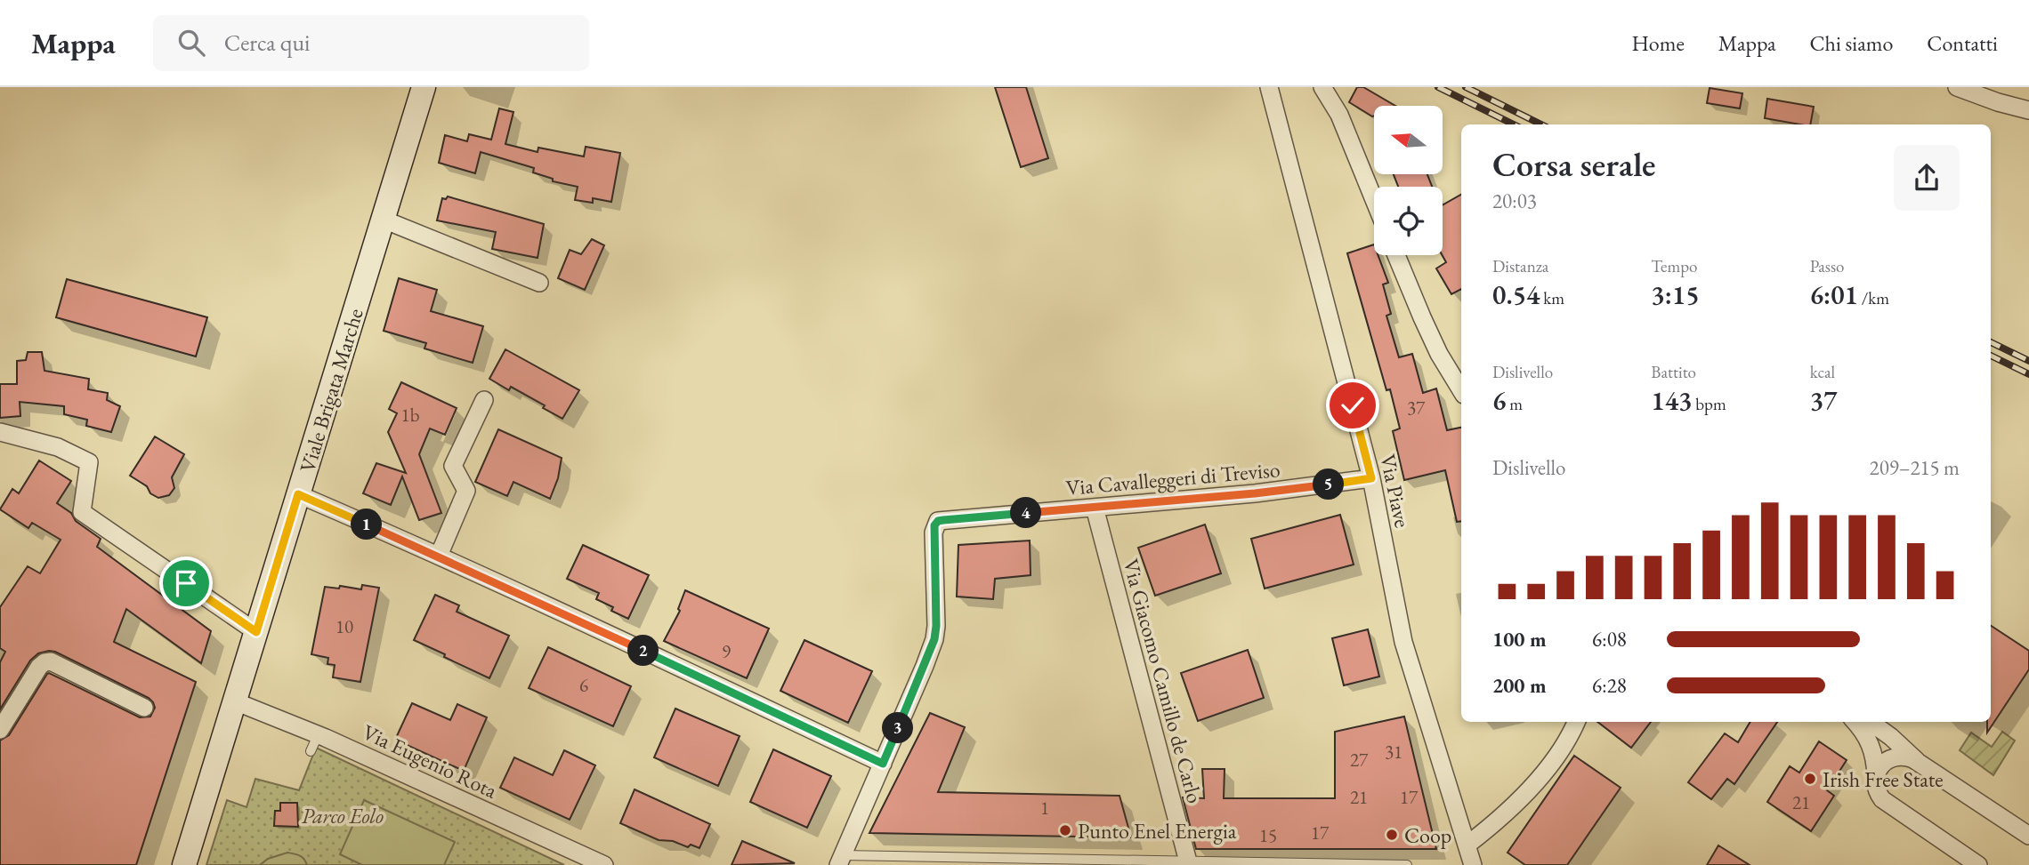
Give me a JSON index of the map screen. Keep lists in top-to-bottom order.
{
  "streets": {
    "street": [
      "Viale Brigata Marche",
      "Via Cavalleggeri di Treviso",
      "Via Piave",
      "Via Giacomo Camillo de Carlo",
      "Via Eugenio Rota"
    ]
  },
  "crossings": [
    ["Viale Brigata Marche", "Via Eugenio Rota"],
    ["Via Cavalleggeri di Treviso", "Via Piave"],
    ["Via Cavalleggeri di Treviso", "Via Giacomo Camillo de Carlo"]
  ],
  "parks": ["Parco Eolo"],
  "places": ["Irish Free State", "Punto Enel Energia", "Coop"],
  "house_numbers": [
    "37",
    "1b",
    "10",
    "9",
    "6",
    "31",
    "27",
    "21",
    "17",
    "21",
    "1",
    "17",
    "15"
  ],
  "north": "left",
  "page": {
    "header": "Mappa",
    "search": "Cerca qui",
    "nav": [
      "Home",
      "Mappa",
      "Chi siamo",
      "Contatti"
    ],
    "heading": ["Corsa serale", "20:03"],
    "stats": [
      ["Distanza", "0.54 km"],
      ["Tempo", "3:15"],
      ["Passo", "6:01 /km"],
      ["Dislivello", "6 m"],
      ["Battito", "143 bpm"],
      ["kcal", "37"]
    ],
    "chart": ["Dislivello", "209–215 m"],
    "pins": [
      "5",
      "4",
      "1",
      "2",
      "3"
    ],
    "list": [
      {
        "name": "100 m",
        "note": "6:08"
      },
      {
        "name": "200 m",
        "note": "6:28"
      }
    ]
  }
}
